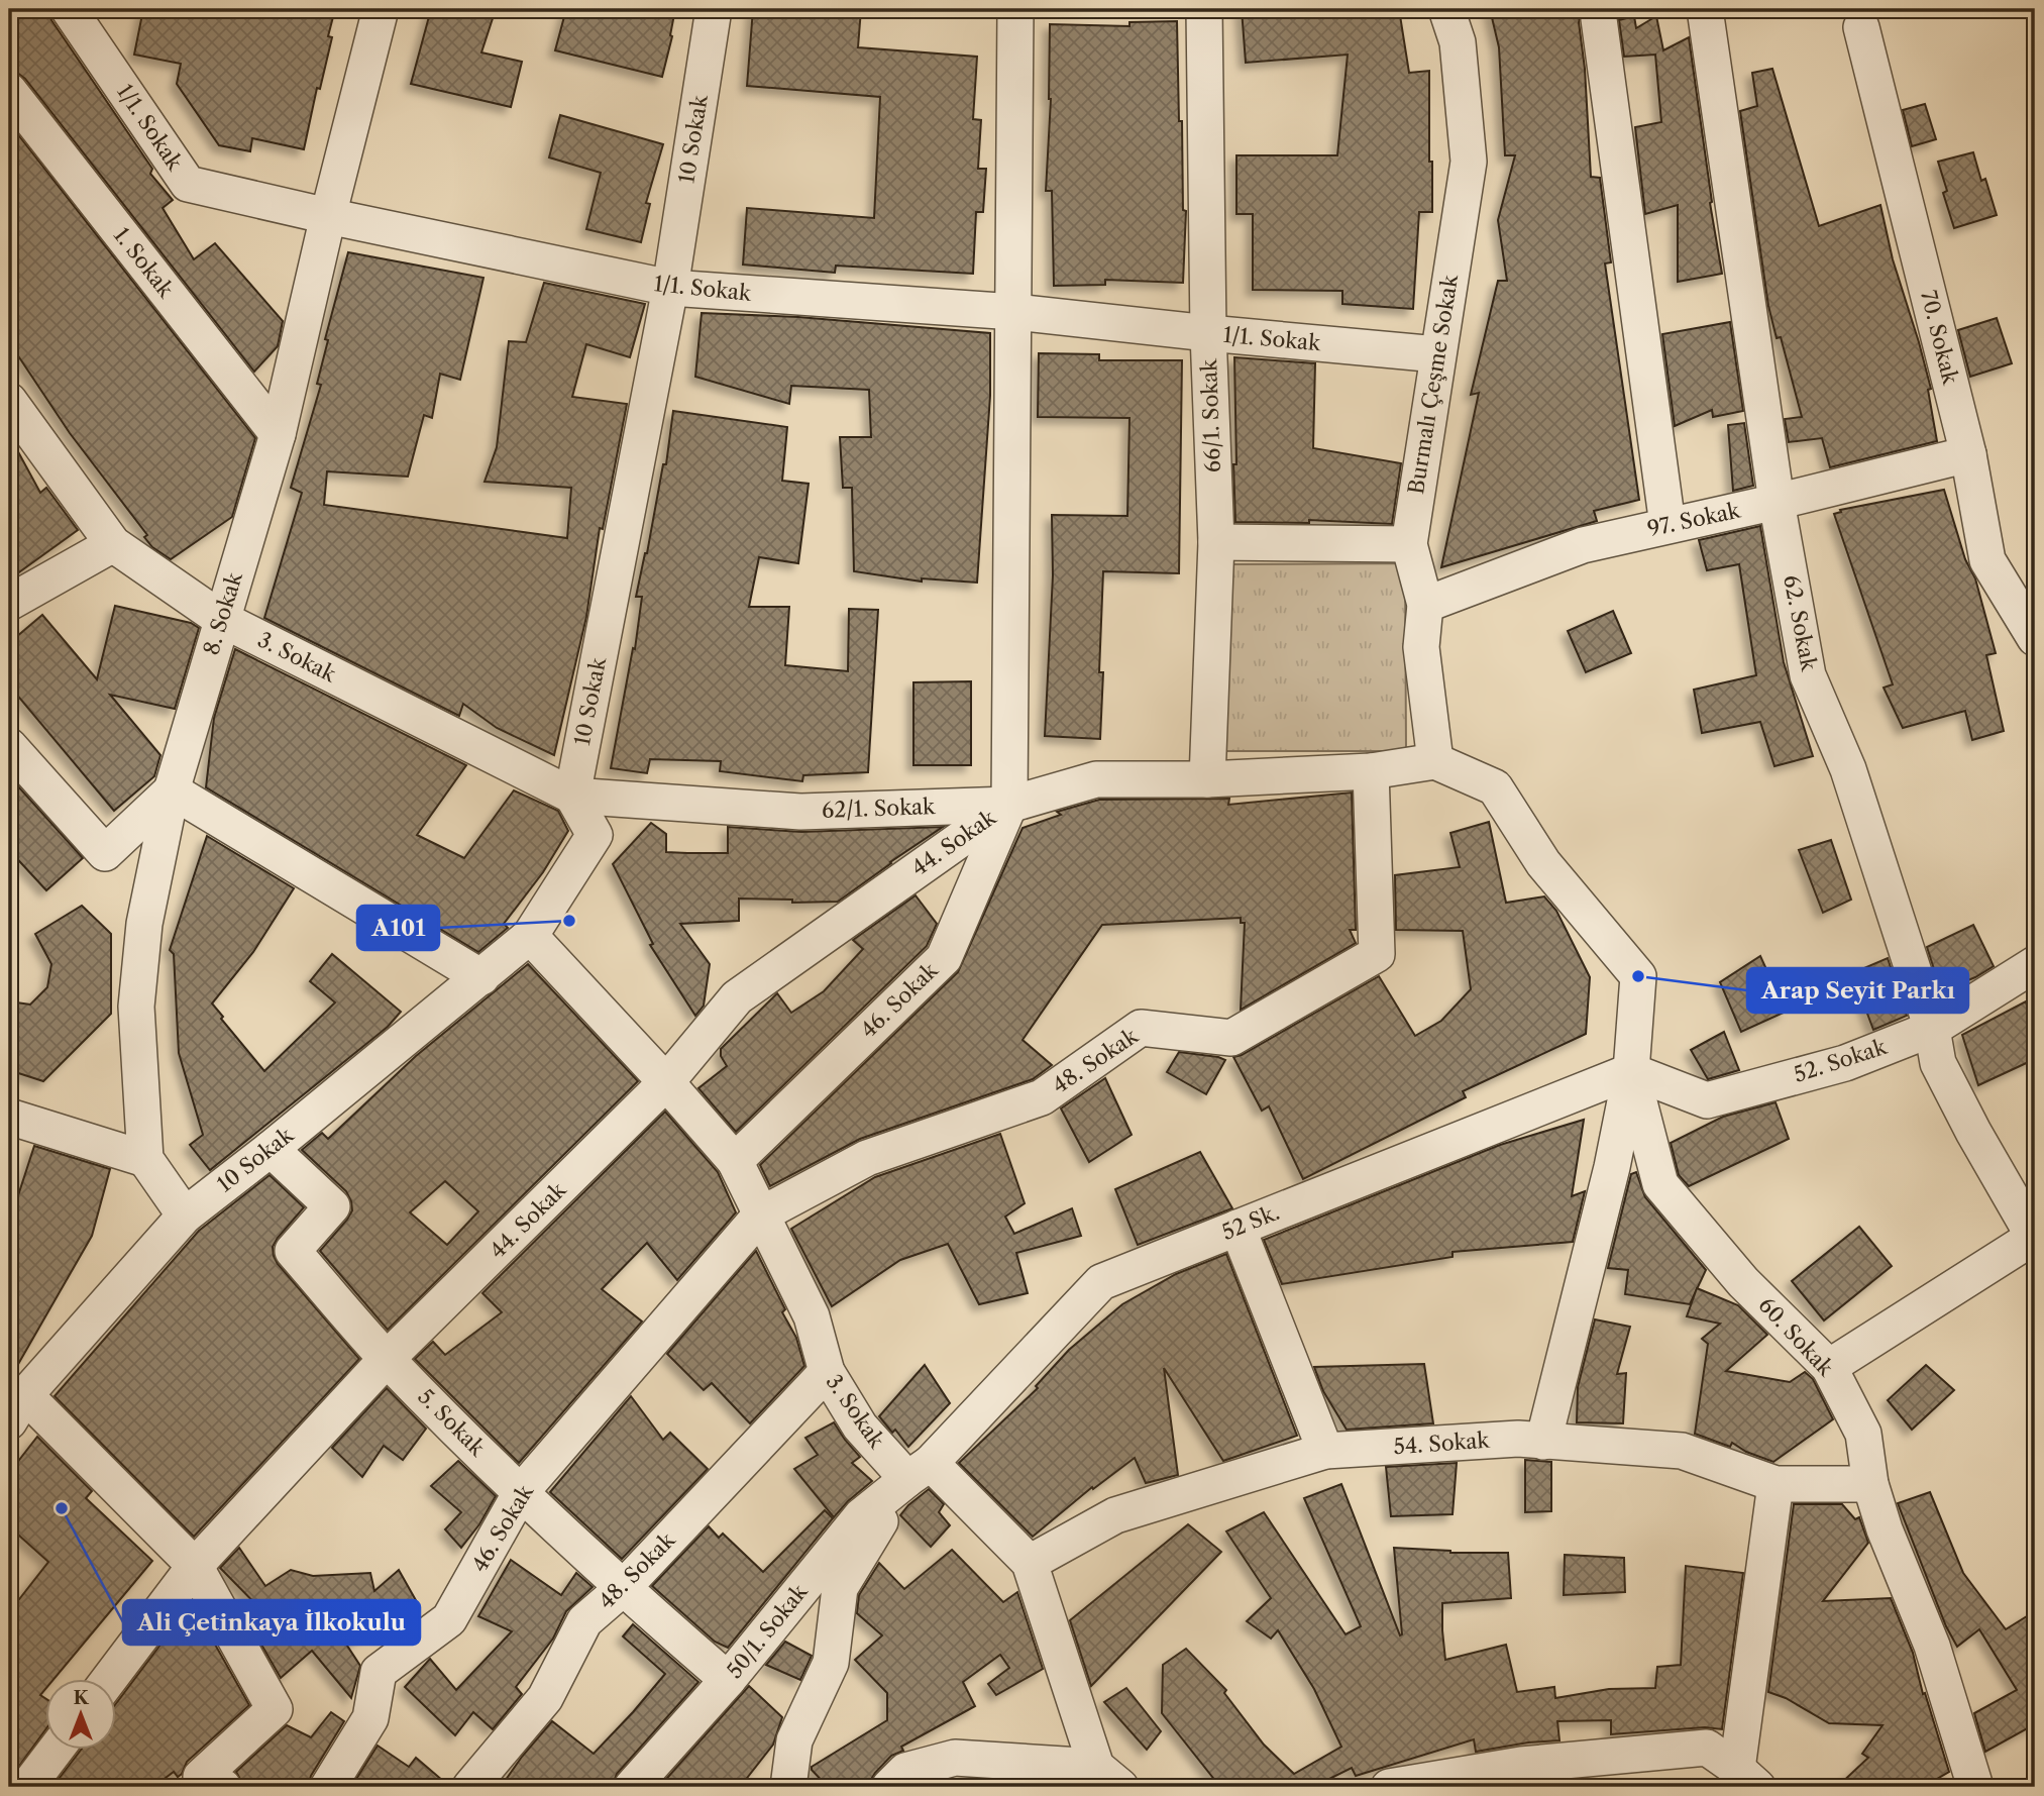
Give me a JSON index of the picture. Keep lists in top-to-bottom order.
{
  "streets": {
    "street": [
      "1/1. Sokak",
      "10 Sokak",
      "1. Sokak",
      "70. Sokak",
      "Burmalı Çeşme Sokak",
      "66/1. Sokak",
      "97. Sokak",
      "8. Sokak",
      "62. Sokak",
      "3. Sokak",
      "62/1. Sokak",
      "44. Sokak",
      "46. Sokak",
      "48. Sokak",
      "52. Sokak",
      "52 Sk.",
      "60. Sokak",
      "5. Sokak",
      "54. Sokak",
      "50/1. Sokak"
    ]
  },
  "crossings": [
    ["1/1. Sokak", "10 Sokak"],
    ["1/1. Sokak", "Burmalı Çeşme Sokak"],
    ["1/1. Sokak", "66/1. Sokak"],
    ["1/1. Sokak", "8. Sokak"],
    ["10 Sokak", "3. Sokak"],
    ["10 Sokak", "62/1. Sokak"],
    ["10 Sokak", "5. Sokak"],
    ["1. Sokak", "8. Sokak"],
    ["70. Sokak", "97. Sokak"],
    ["Burmalı Çeşme Sokak", "97. Sokak"],
    ["Burmalı Çeşme Sokak", "62/1. Sokak"],
    ["66/1. Sokak", "62/1. Sokak"],
    ["97. Sokak", "62. Sokak"],
    ["8. Sokak", "3. Sokak"],
    ["62. Sokak", "52. Sokak"],
    ["3. Sokak", "62/1. Sokak"],
    ["3. Sokak", "44. Sokak"],
    ["3. Sokak", "46. Sokak"],
    ["3. Sokak", "48. Sokak"],
    ["3. Sokak", "52 Sk."],
    ["3. Sokak", "54. Sokak"],
    ["3. Sokak", "50/1. Sokak"],
    ["62/1. Sokak", "44. Sokak"],
    ["62/1. Sokak", "46. Sokak"],
    ["62/1. Sokak", "48. Sokak"],
    ["44. Sokak", "46. Sokak"],
    ["44. Sokak", "5. Sokak"],
    ["46. Sokak", "48. Sokak"],
    ["46. Sokak", "5. Sokak"],
    ["48. Sokak", "5. Sokak"],
    ["52. Sokak", "52 Sk."],
    ["52. Sokak", "60. Sokak"],
    ["52 Sk.", "60. Sokak"],
    ["52 Sk.", "50/1. Sokak"],
    ["60. Sokak", "54. Sokak"],
    ["5. Sokak", "50/1. Sokak"]
  ],
  "places": ["A101", "Arap Seyit Parkı", "Ali Çetinkaya İlkokulu"],
  "north": "top"
}
